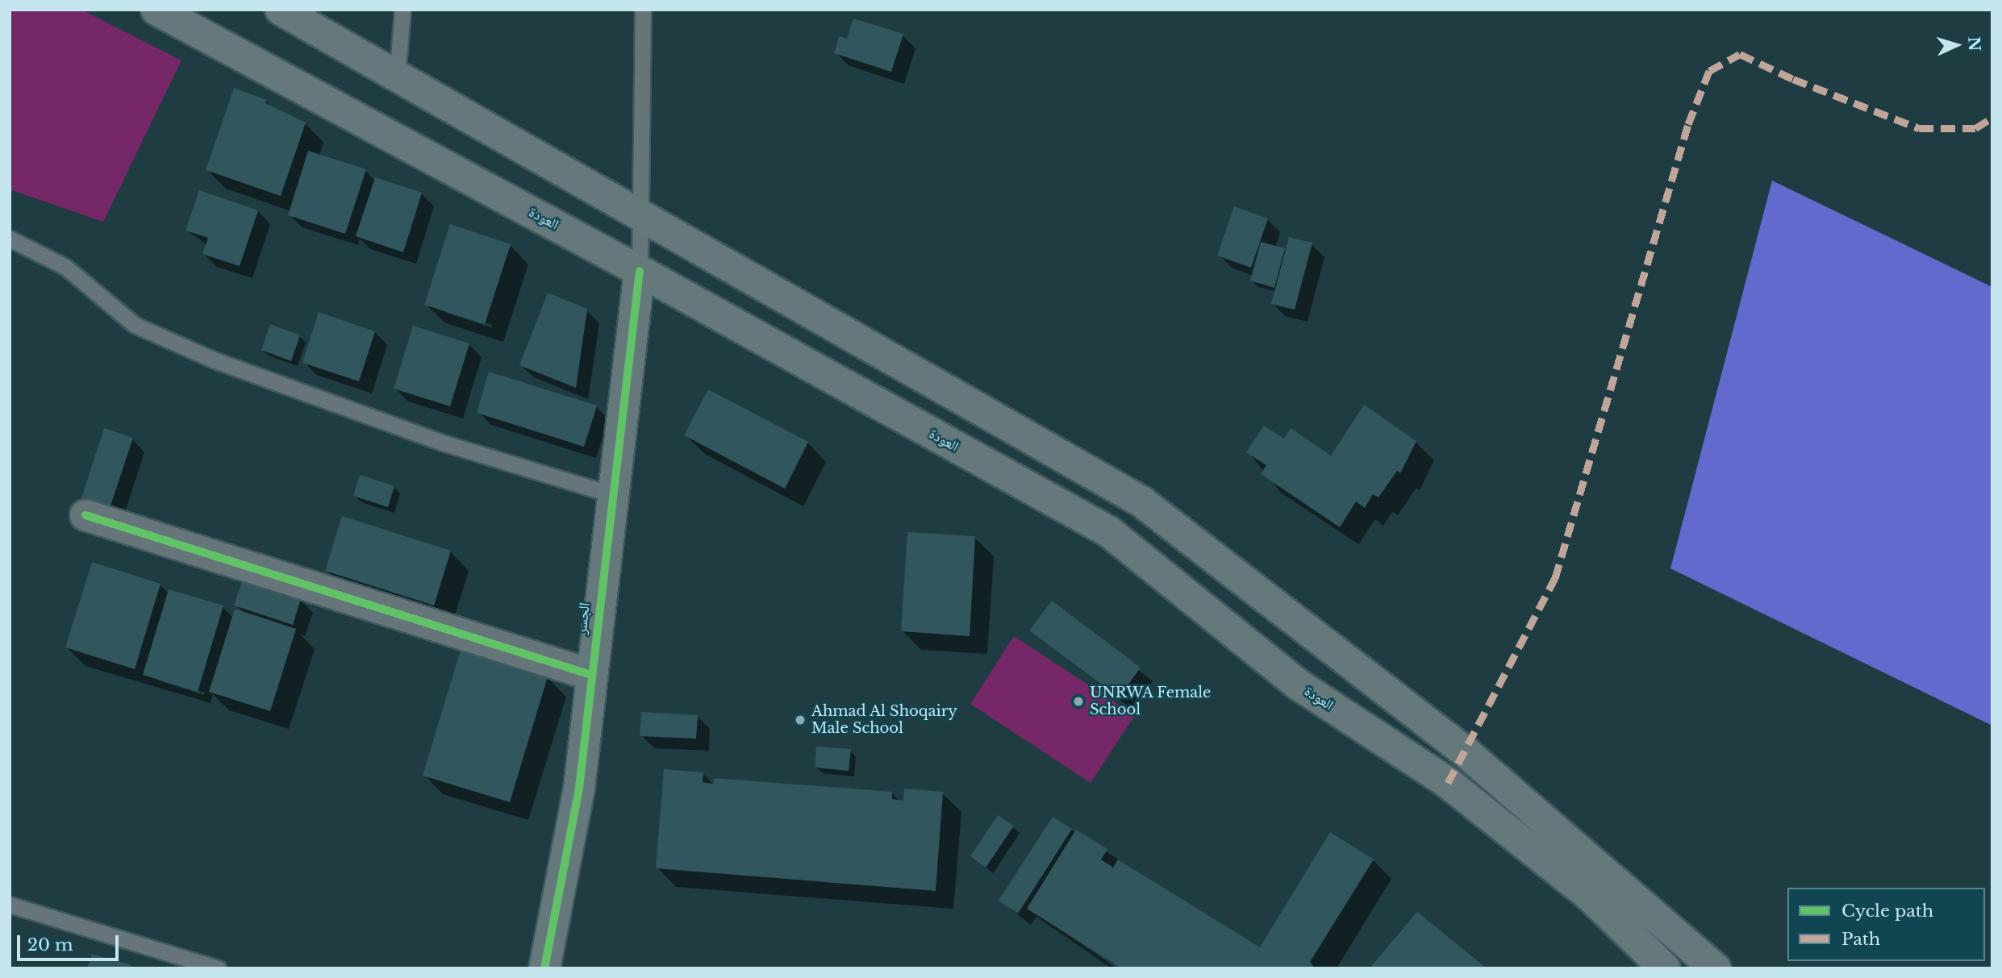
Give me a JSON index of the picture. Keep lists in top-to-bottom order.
{
  "streets": {
    "main road": ["العودة", "الجسر"]
  },
  "crossings": [
    ["العودة", "الجسر"]
  ],
  "places": ["UNRWA Female School", "Ahmad Al Shoqairy Male School"],
  "legend": ["Cycle path", "Path"],
  "scale_bar": "20 m",
  "north": "right"
}
